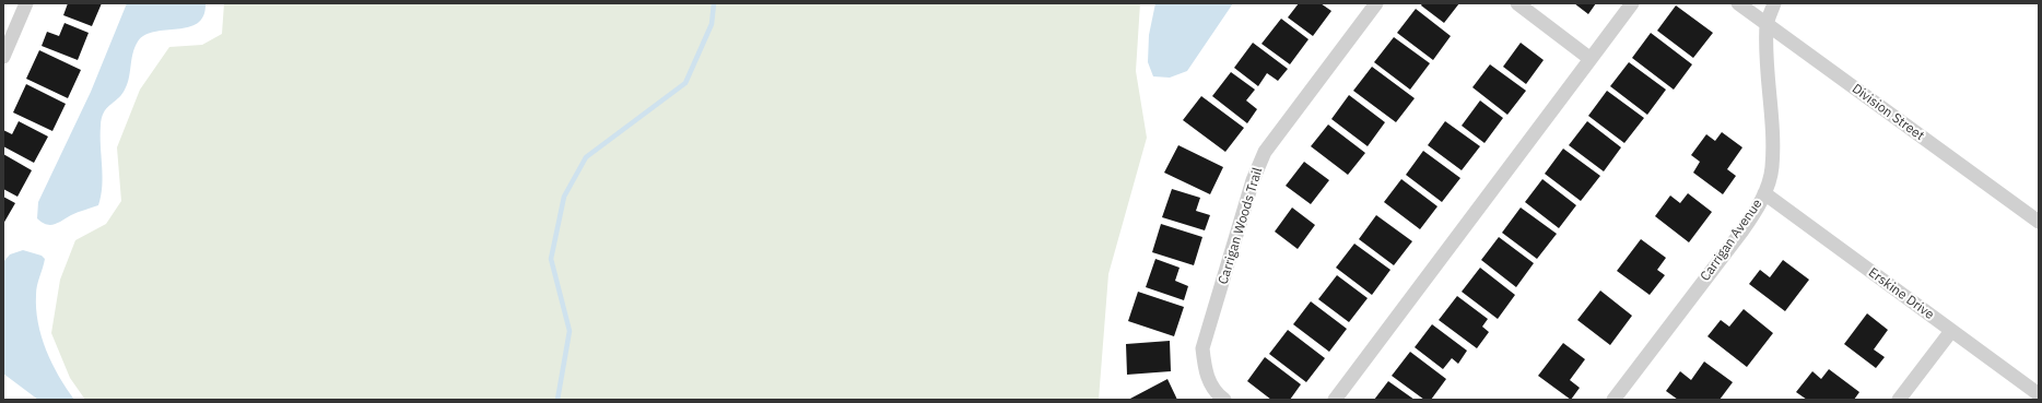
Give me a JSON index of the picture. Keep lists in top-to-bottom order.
{
  "streets": {
    "street": [
      "Division Street",
      "Carrigan Woods Trail",
      "Carrigan Avenue",
      "Erskine Drive"
    ]
  },
  "crossings": [
    ["Division Street", "Carrigan Avenue"],
    ["Carrigan Avenue", "Erskine Drive"]
  ]
}
